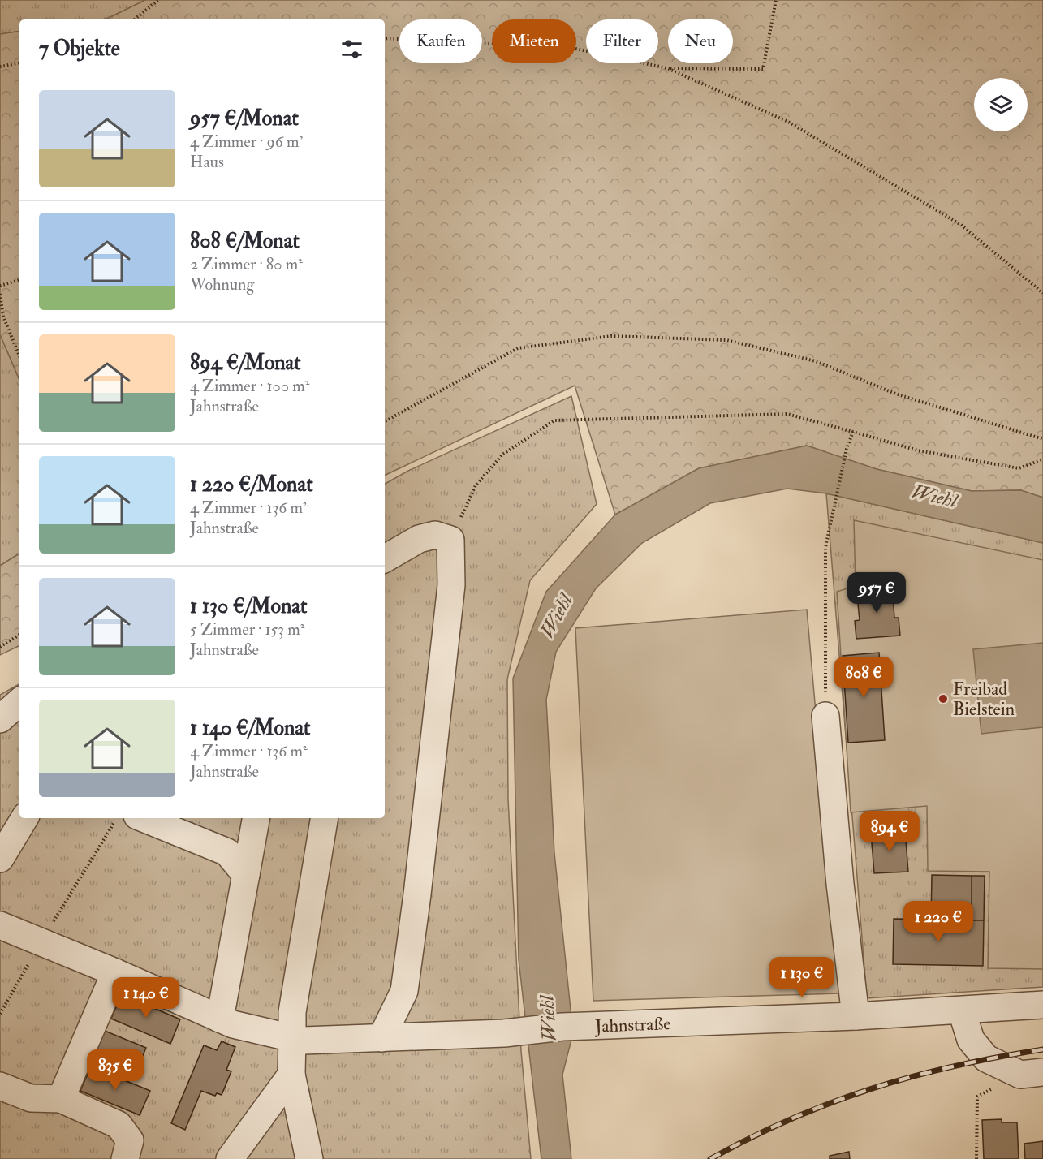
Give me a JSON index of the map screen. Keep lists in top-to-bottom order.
{
  "streets": {
    "street": ["Jahnstraße"]
  },
  "water": ["Wiehl"],
  "places": ["Freibad Bielstein"],
  "page": {
    "chip": [
      "Kaufen",
      "Mieten",
      "Filter",
      "Neu"
    ],
    "heading": "7 Objekte",
    "list": [
      {
        "name": "957 €/Monat",
        "note": "4 Zimmer · 96 m² · Haus"
      },
      {
        "name": "808 €/Monat",
        "note": "2 Zimmer · 80 m² · Wohnung"
      },
      {
        "name": "894 €/Monat",
        "note": "4 Zimmer · 100 m² · Jahnstraße"
      },
      {
        "name": "1 220 €/Monat",
        "note": "4 Zimmer · 136 m² · Jahnstraße"
      },
      {
        "name": "1 130 €/Monat",
        "note": "5 Zimmer · 153 m² · Jahnstraße"
      },
      {
        "name": "1 140 €/Monat",
        "note": "4 Zimmer · 136 m² · Jahnstraße"
      }
    ],
    "price": [
      "957 €",
      "808 €",
      "894 €",
      "1 220 €",
      "1 130 €",
      "1 140 €",
      "835 €"
    ]
  }
}
